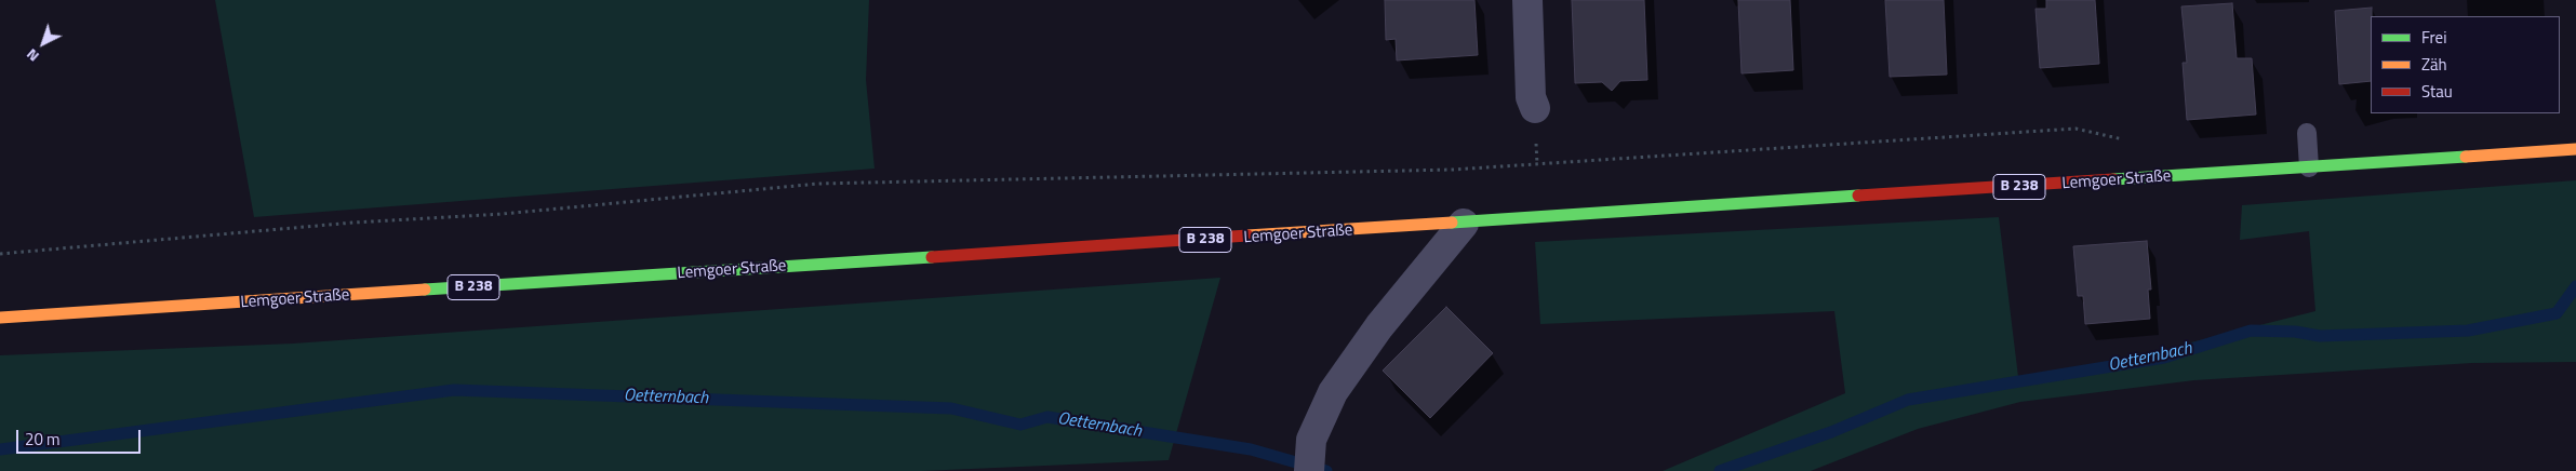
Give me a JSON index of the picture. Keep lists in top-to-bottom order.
{
  "streets": {
    "main road": ["Lemgoer Straße", "B 238"]
  },
  "water": ["Oetternbach"],
  "legend": ["Frei", "Zäh", "Stau"],
  "scale_bar": "20 m",
  "north": "bottom left"
}
